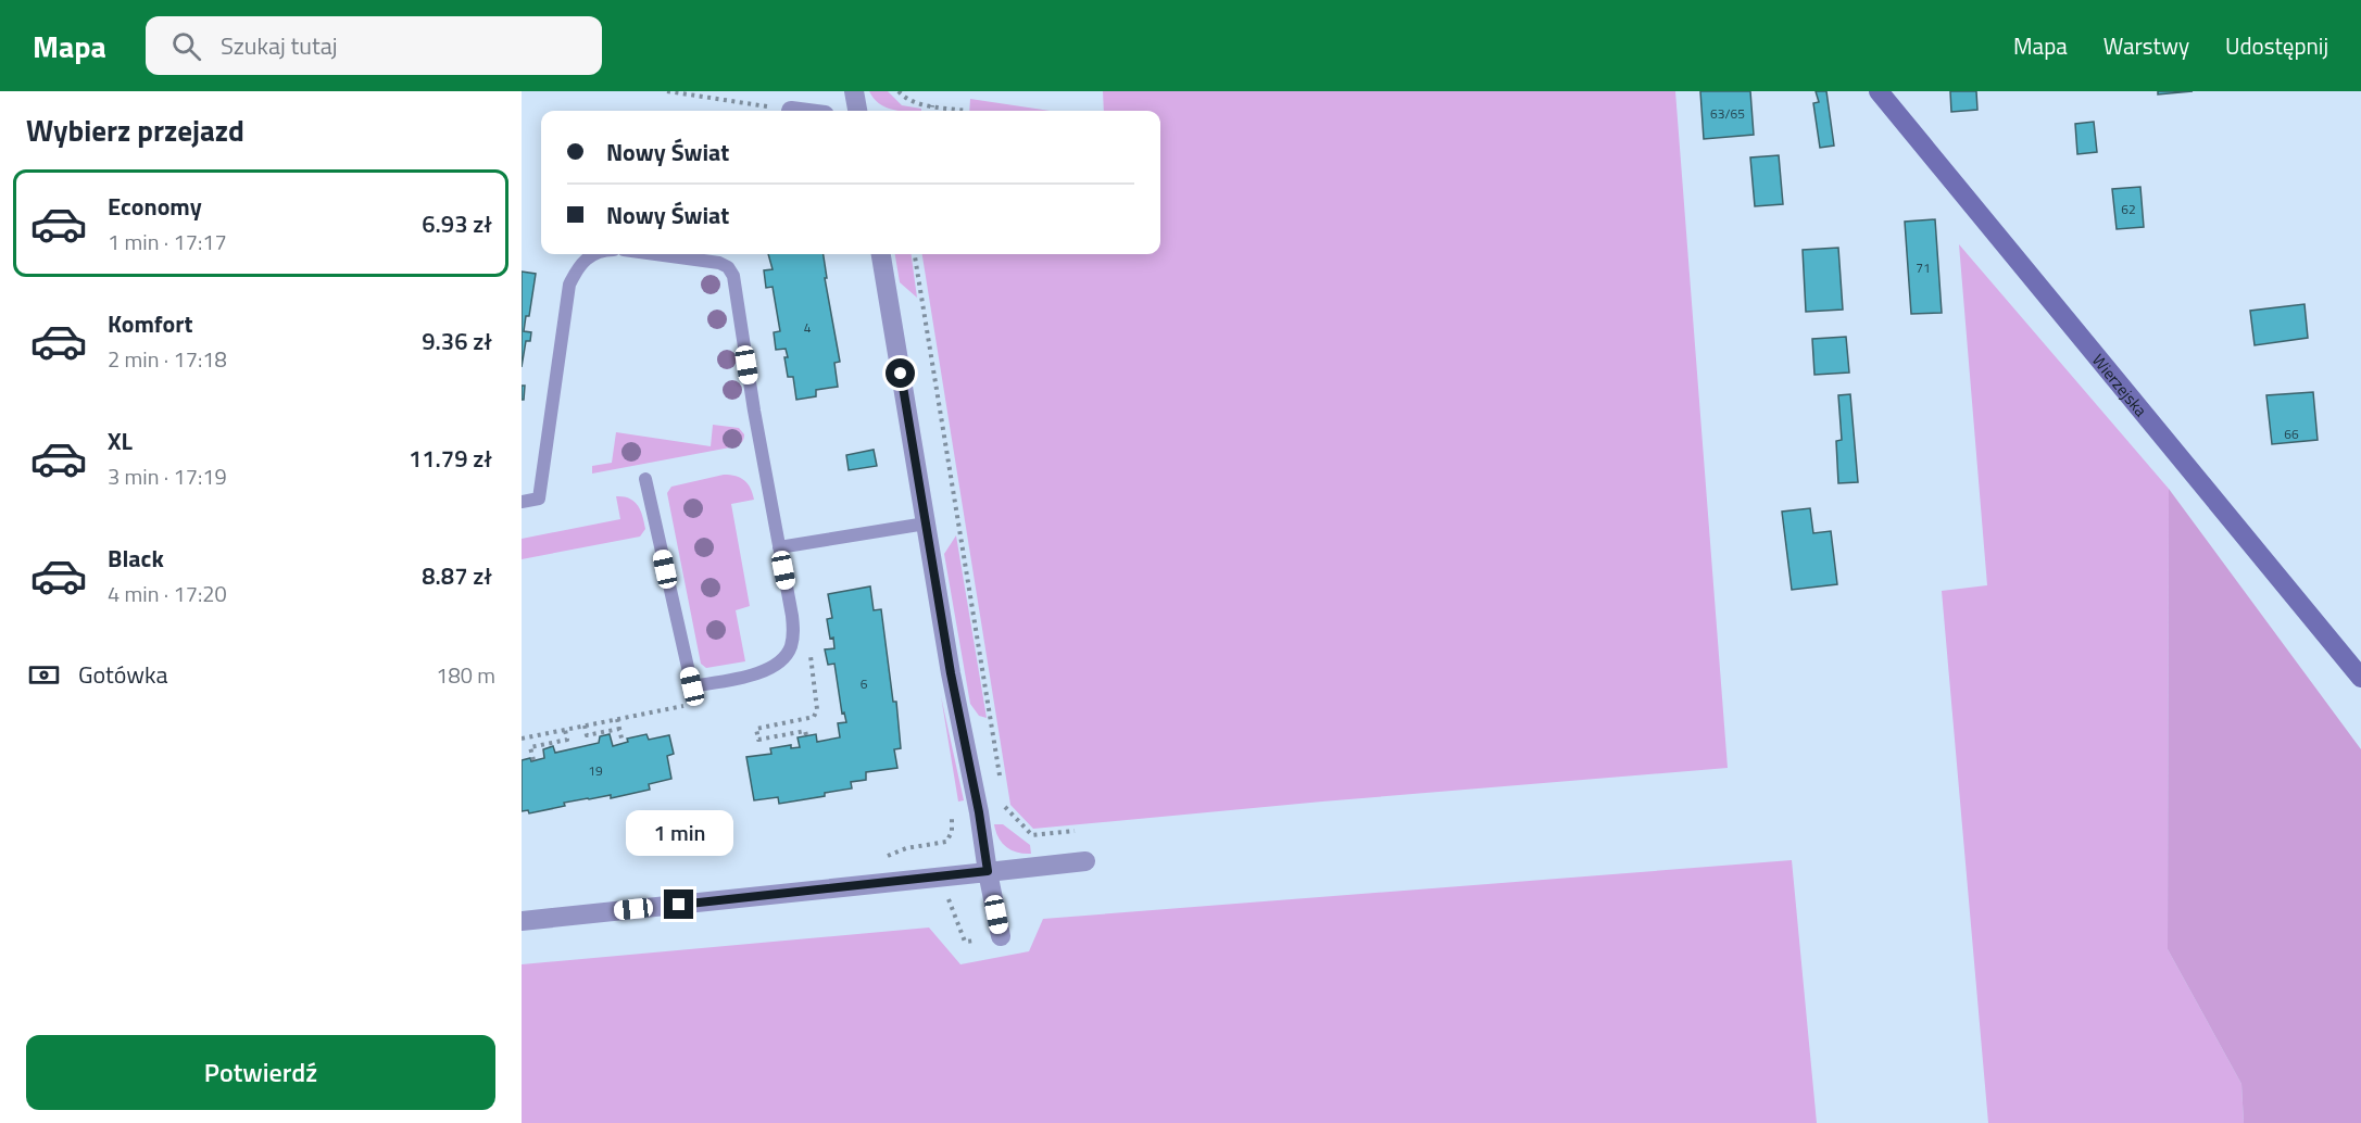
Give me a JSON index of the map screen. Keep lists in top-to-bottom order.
{
  "streets": {
    "street": ["Wierzejska"]
  },
  "house_numbers": [
    "63/65",
    "62",
    "71",
    "4",
    "66",
    "6",
    "19"
  ],
  "page": {
    "header": "Mapa",
    "search": "Szukaj tutaj",
    "nav": ["Mapa", "Warstwy", "Udostępnij"],
    "heading": "Wybierz przejazd",
    "banner": ["Nowy Świat", "Nowy Świat"],
    "list": [
      {
        "name": "Economy",
        "note": "1 min · 17:17",
        "value": "6.93 zł"
      },
      {
        "name": "Komfort",
        "note": "2 min · 17:18",
        "value": "9.36 zł"
      },
      {
        "name": "XL",
        "note": "3 min · 17:19",
        "value": "11.79 zł"
      },
      {
        "name": "Black",
        "note": "4 min · 17:20",
        "value": "8.87 zł"
      }
    ],
    "pay": ["Gotówka", "180 m"],
    "bubble": "1 min",
    "buttons": "Potwierdź"
  }
}
